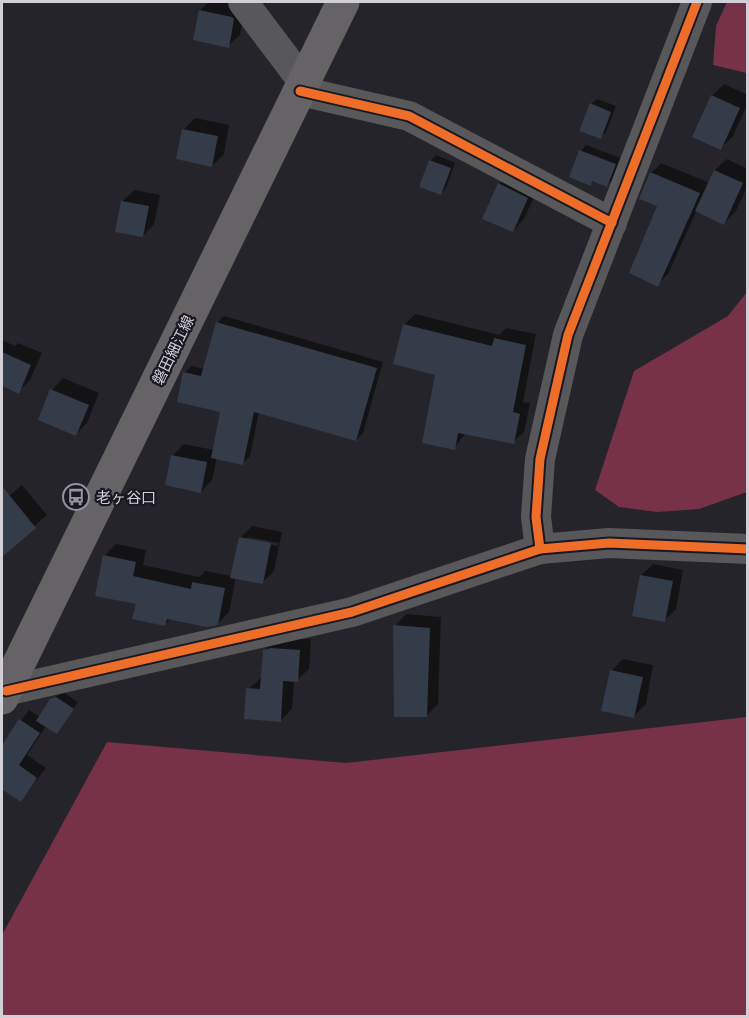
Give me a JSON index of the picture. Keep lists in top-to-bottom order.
{
  "streets": {
    "main road": ["磐田細江線"]
  },
  "places": {
    "bus stop": ["老ヶ谷口"]
  }
}
